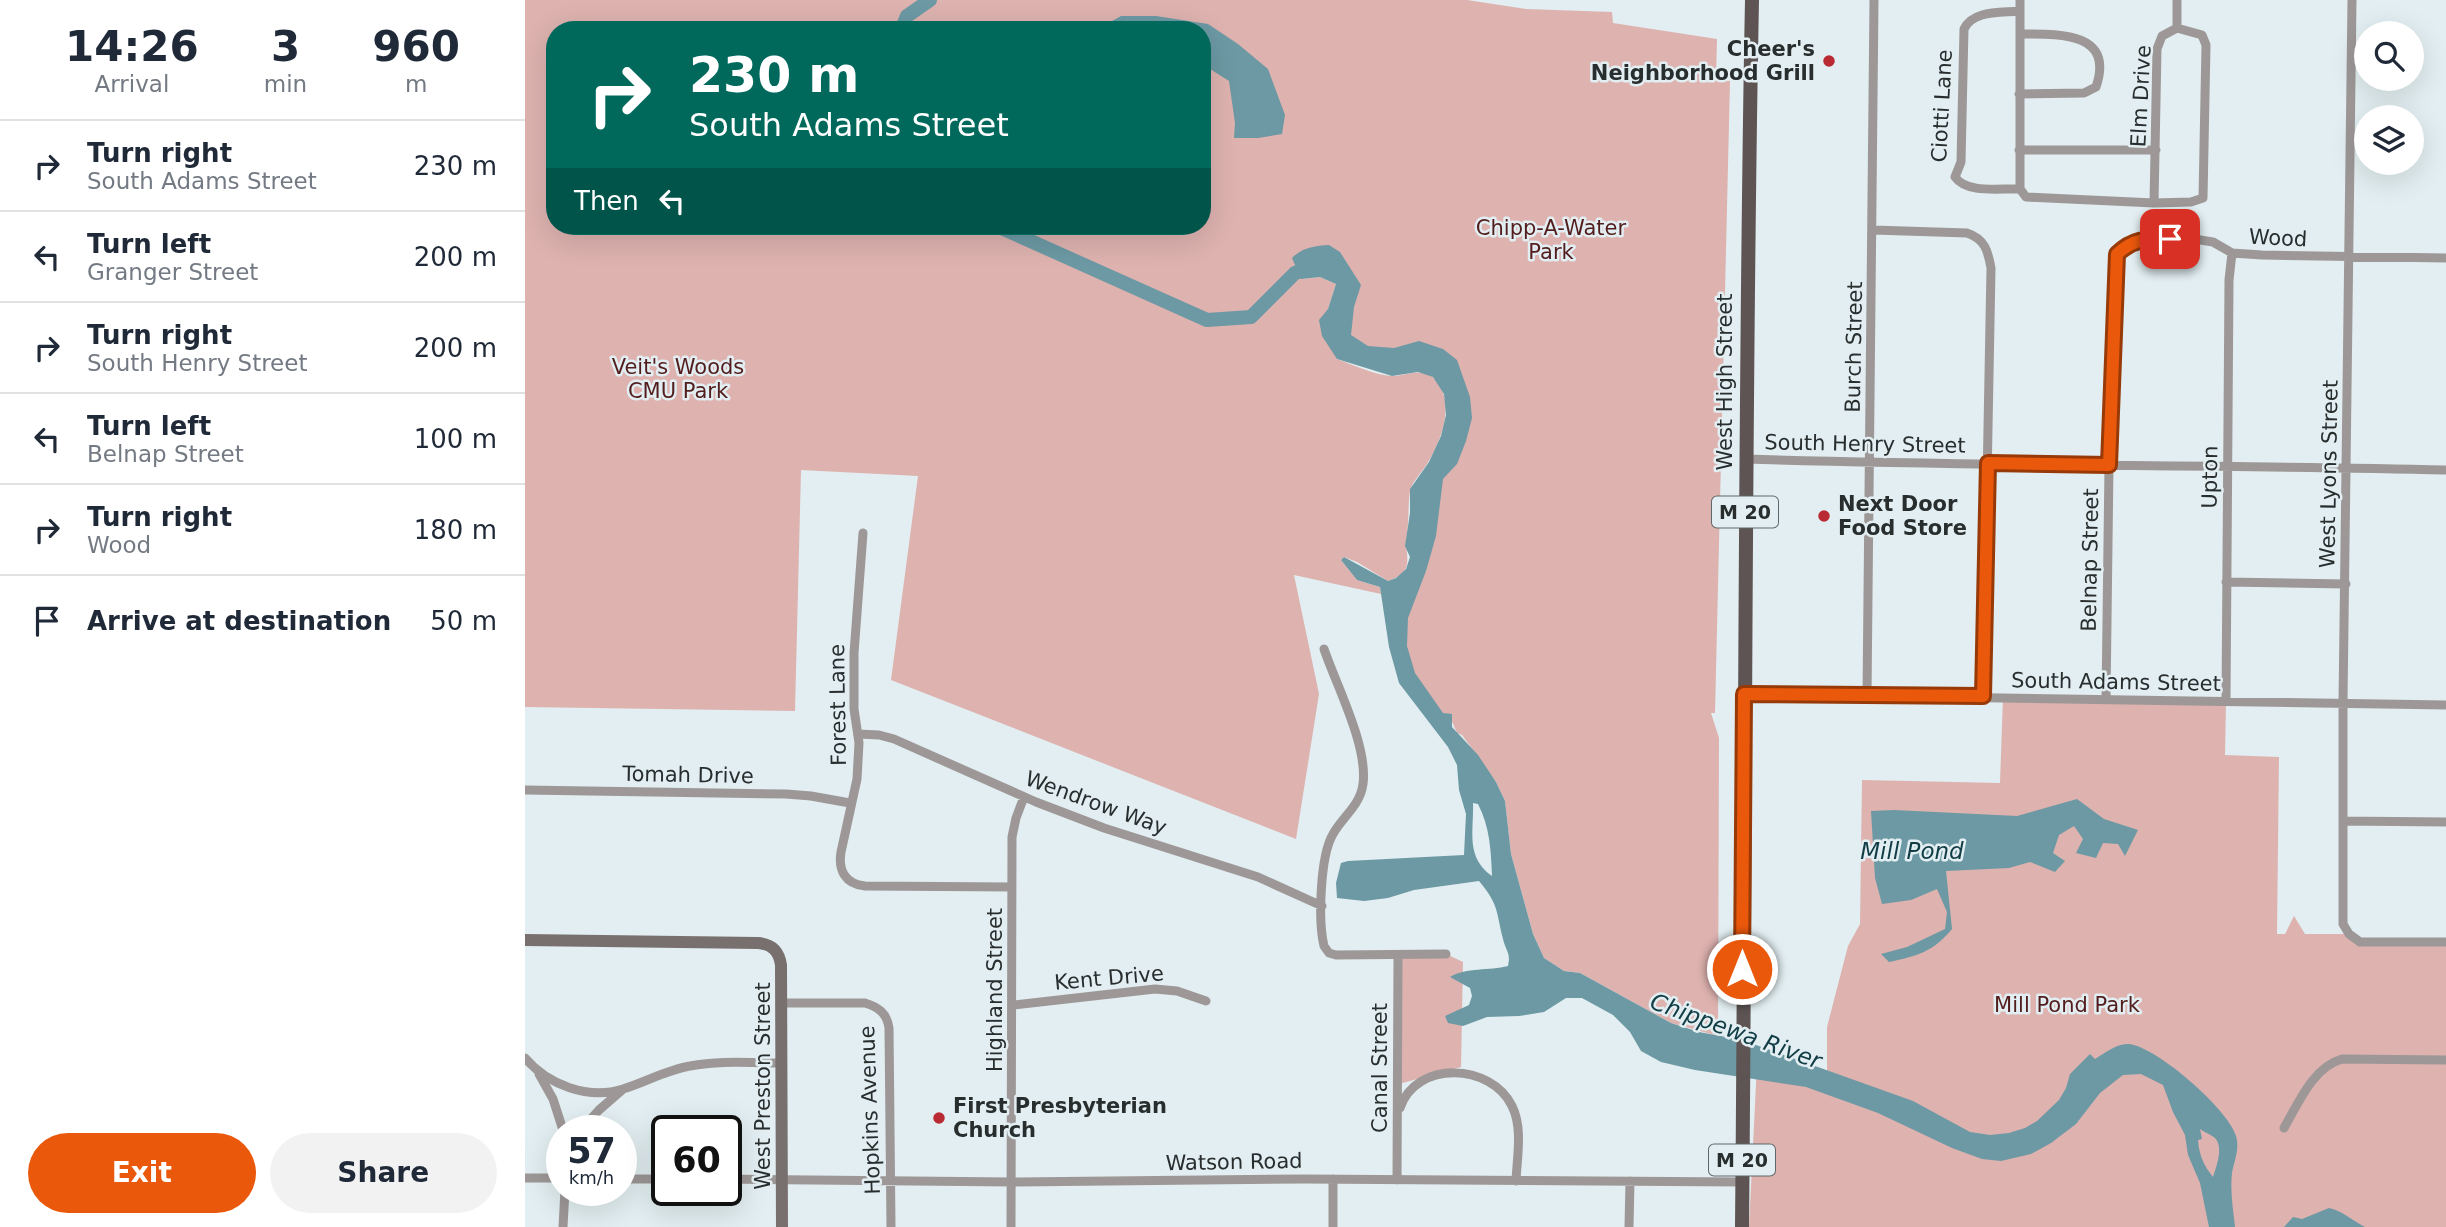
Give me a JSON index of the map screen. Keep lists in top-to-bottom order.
{
  "streets": {
    "main road": ["West High Street", "M 20"],
    "street": [
      "Elm Drive",
      "Ciotti Lane",
      "Wood",
      "Burch Street",
      "South Henry Street",
      "West Lyons Street",
      "Upton",
      "Belnap Street",
      "South Adams Street",
      "Forest Lane",
      "Tomah Drive",
      "Wendrow Way",
      "Kent Drive",
      "Highland Street",
      "Canal Street",
      "West Preston Street",
      "Hopkins Avenue",
      "Watson Road"
    ]
  },
  "crossings": [
    ["Wood", "West Lyons Street"],
    ["Wood", "Upton"],
    ["Wood", "Belnap Street"],
    ["Burch Street", "South Henry Street"],
    ["Burch Street", "South Adams Street"],
    ["West High Street", "South Henry Street"],
    ["West High Street", "South Adams Street"],
    ["West High Street", "Watson Road"],
    ["South Henry Street", "West Lyons Street"],
    ["South Henry Street", "Upton"],
    ["South Henry Street", "Belnap Street"],
    ["West Lyons Street", "South Adams Street"],
    ["Upton", "South Adams Street"],
    ["Belnap Street", "South Adams Street"],
    ["Forest Lane", "Tomah Drive"],
    ["Forest Lane", "Wendrow Way"],
    ["Forest Lane", "Highland Street"],
    ["Wendrow Way", "Highland Street"],
    ["Kent Drive", "Highland Street"],
    ["Highland Street", "Watson Road"],
    ["Canal Street", "Watson Road"],
    ["West Preston Street", "Hopkins Avenue"],
    ["West Preston Street", "Watson Road"],
    ["Hopkins Avenue", "Watson Road"]
  ],
  "water": ["Mill Pond", "Chippewa River"],
  "parks": ["Chipp-A-Water Park", "Veit's Woods CMU Park", "Mill Pond Park"],
  "places": ["Cheer's Neighborhood Grill", "Next Door Food Store", "First Presbyterian Church"],
  "page": {
    "eta": [
      "14:26",
      "Arrival",
      "3",
      "min",
      "960",
      "m"
    ],
    "turn": ["230 m", "South Adams Street"],
    "list": [
      {
        "name": "Turn right",
        "note": "South Adams Street",
        "value": "230 m"
      },
      {
        "name": "Turn left",
        "note": "Granger Street",
        "value": "200 m"
      },
      {
        "name": "Turn right",
        "note": "South Henry Street",
        "value": "200 m"
      },
      {
        "name": "Turn left",
        "note": "Belnap Street",
        "value": "100 m"
      },
      {
        "name": "Turn right",
        "note": "Wood",
        "value": "180 m"
      },
      {
        "name": "Arrive at destination",
        "value": "50 m"
      }
    ],
    "then": "Then",
    "speed": "57 km/h",
    "limit": "60",
    "buttons": ["Exit", "Share"]
  }
}
